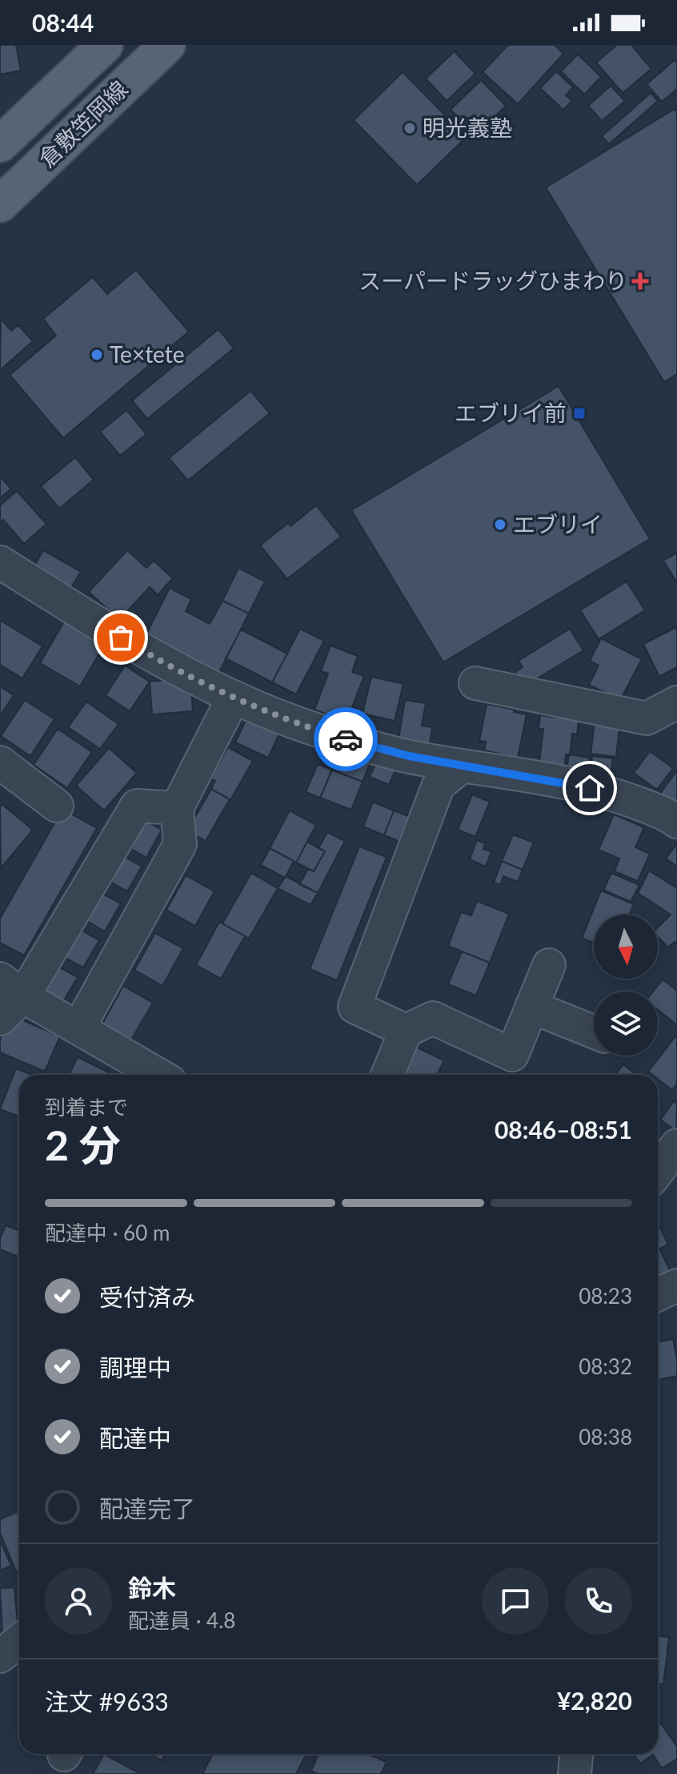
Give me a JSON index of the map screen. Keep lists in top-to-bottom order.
{
  "streets": {
    "main road": ["倉敷笠岡線"]
  },
  "places": {
    "other": ["明光義塾", "Te×tete", "エブリイ"],
    "health": ["スーパードラッグひまわり"],
    "transit": ["エブリイ前"]
  },
  "north": "bottom",
  "page": {
    "status": "08:44",
    "heading": ["2 分", "到着まで", "08:46–08:51"],
    "panel": [
      "鈴木",
      "配達員 · 4.8",
      "注文 #9633",
      "¥2,820"
    ],
    "bar": "配達中 · 60 m",
    "list": [
      ["受付済み", "08:23"],
      ["調理中", "08:32"],
      ["配達中", "08:38"],
      "配達完了"
    ]
  }
}
